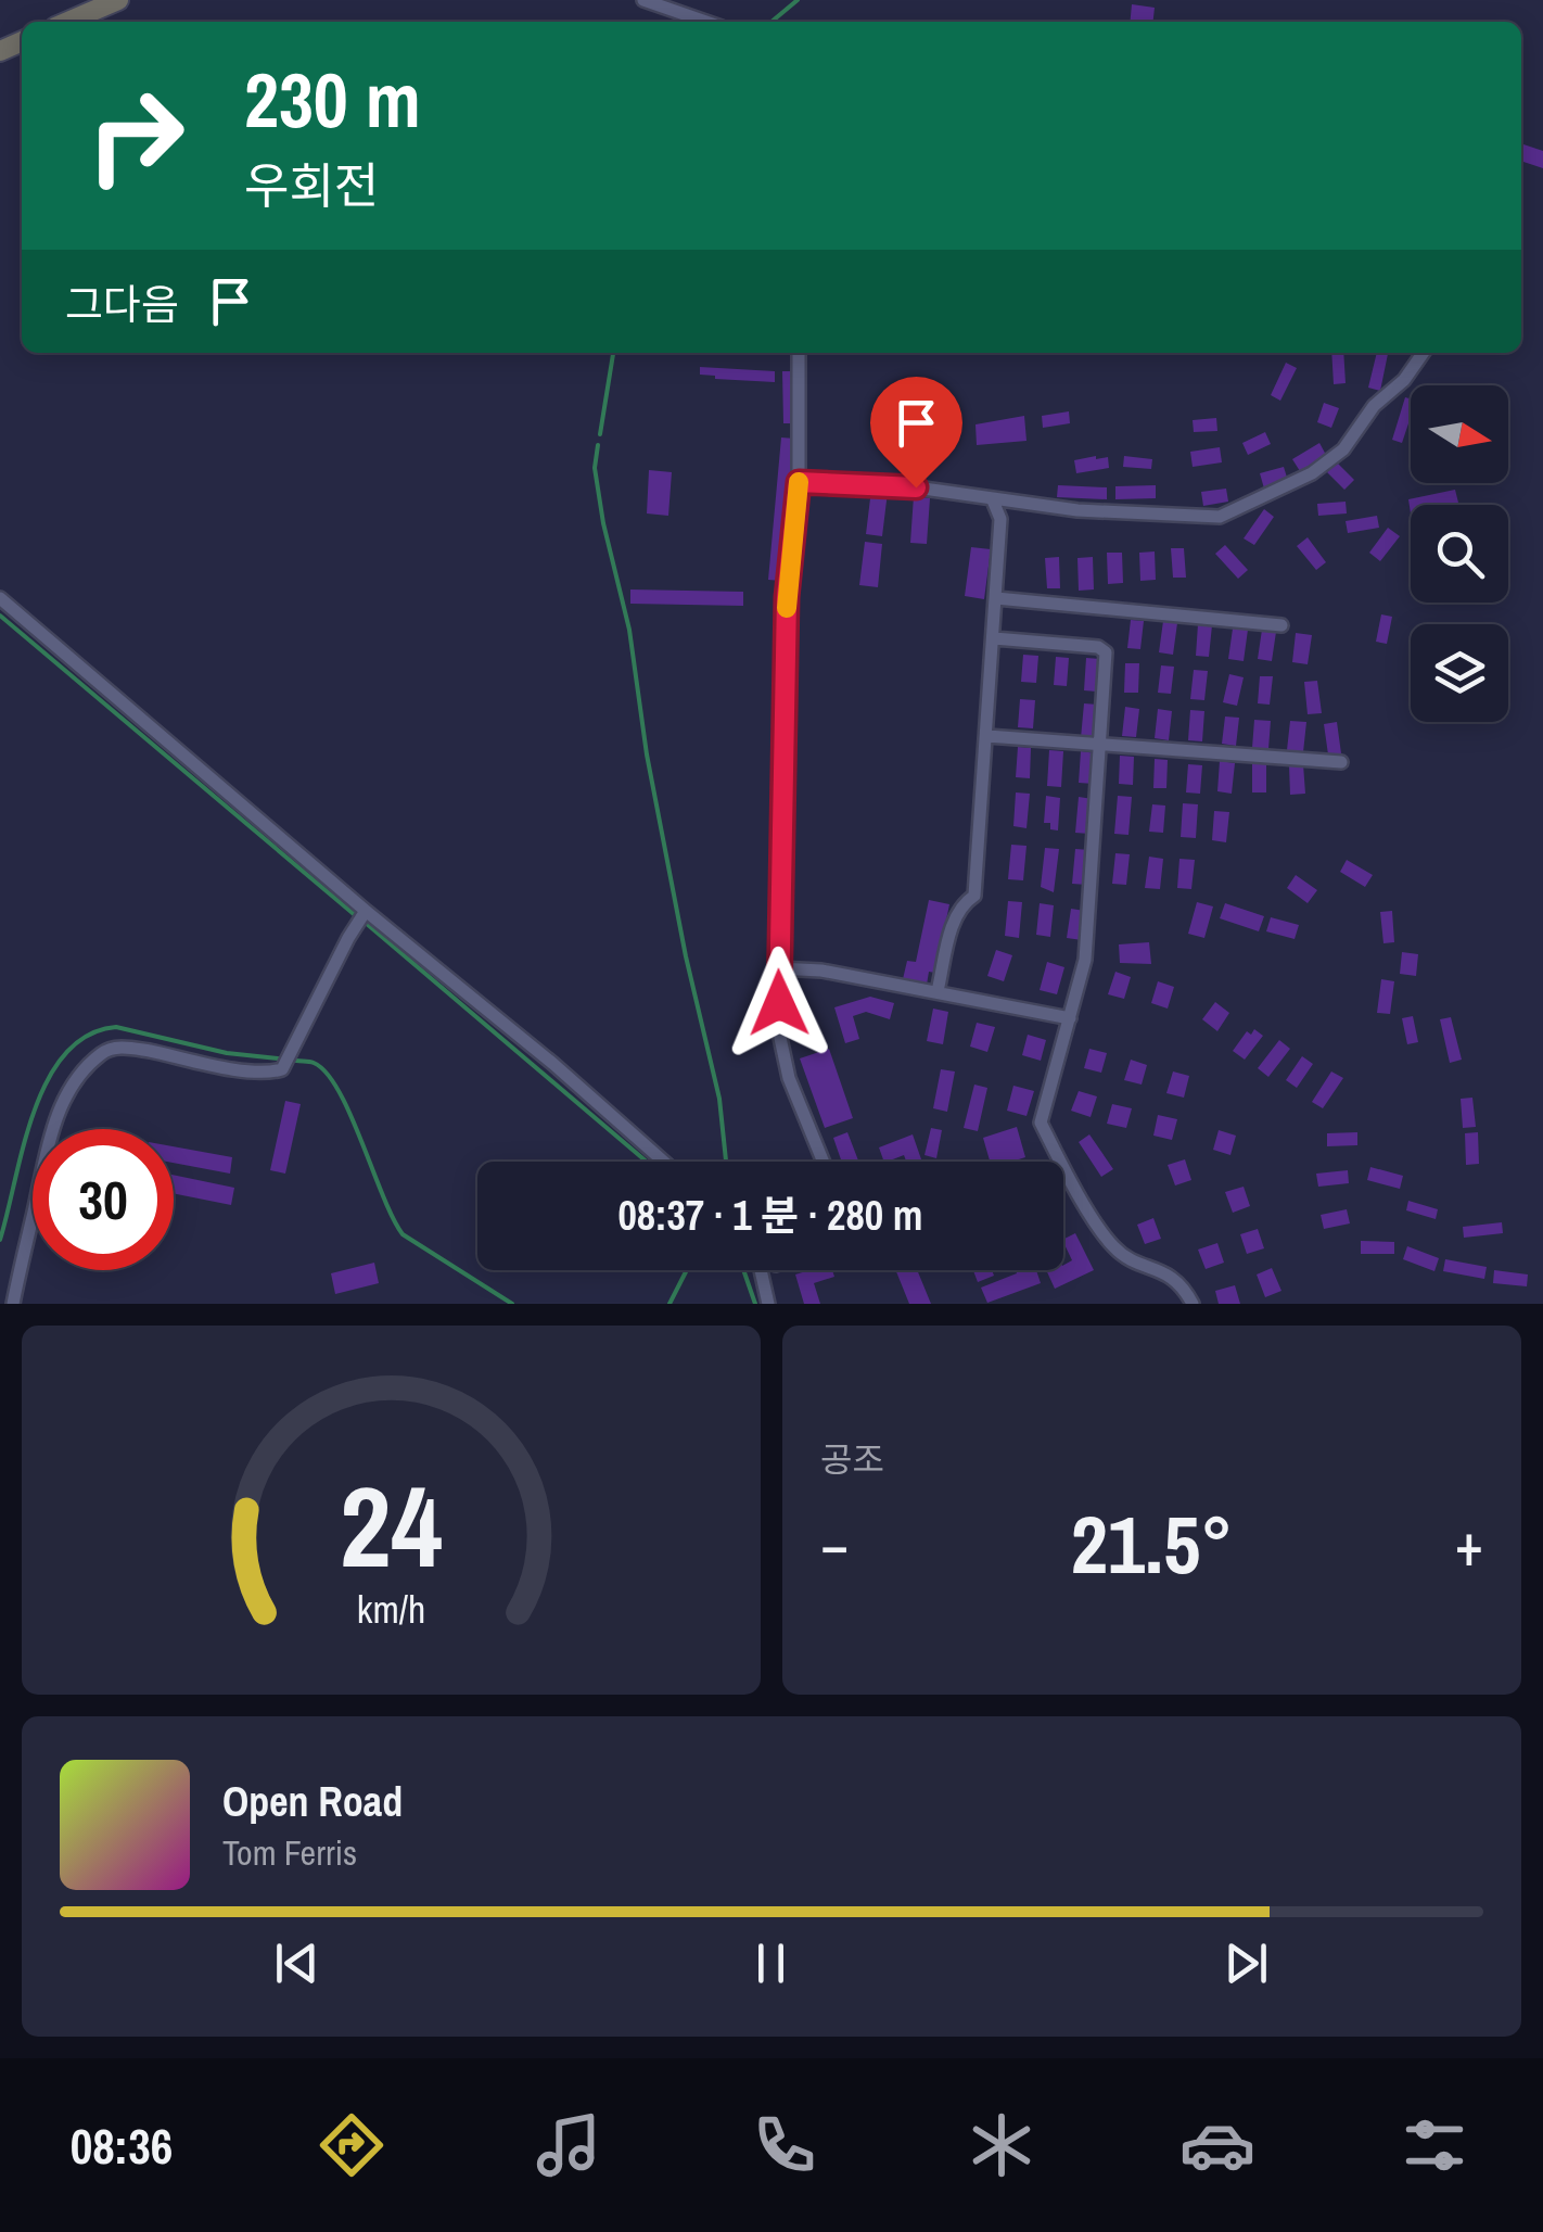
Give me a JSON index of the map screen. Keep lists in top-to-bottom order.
{
  "north": "right",
  "page": {
    "turn": ["230 m", "우회전"],
    "then": "그다음",
    "limit": "30",
    "trip": "08:37 · 1 분 · 280 m",
    "tile": "공조",
    "heat": ["−", "21.5°", "+"],
    "song": ["Open Road", "Tom Ferris"],
    "tabs": "08:36",
    "gauge": ["24", "km/h"]
  }
}
